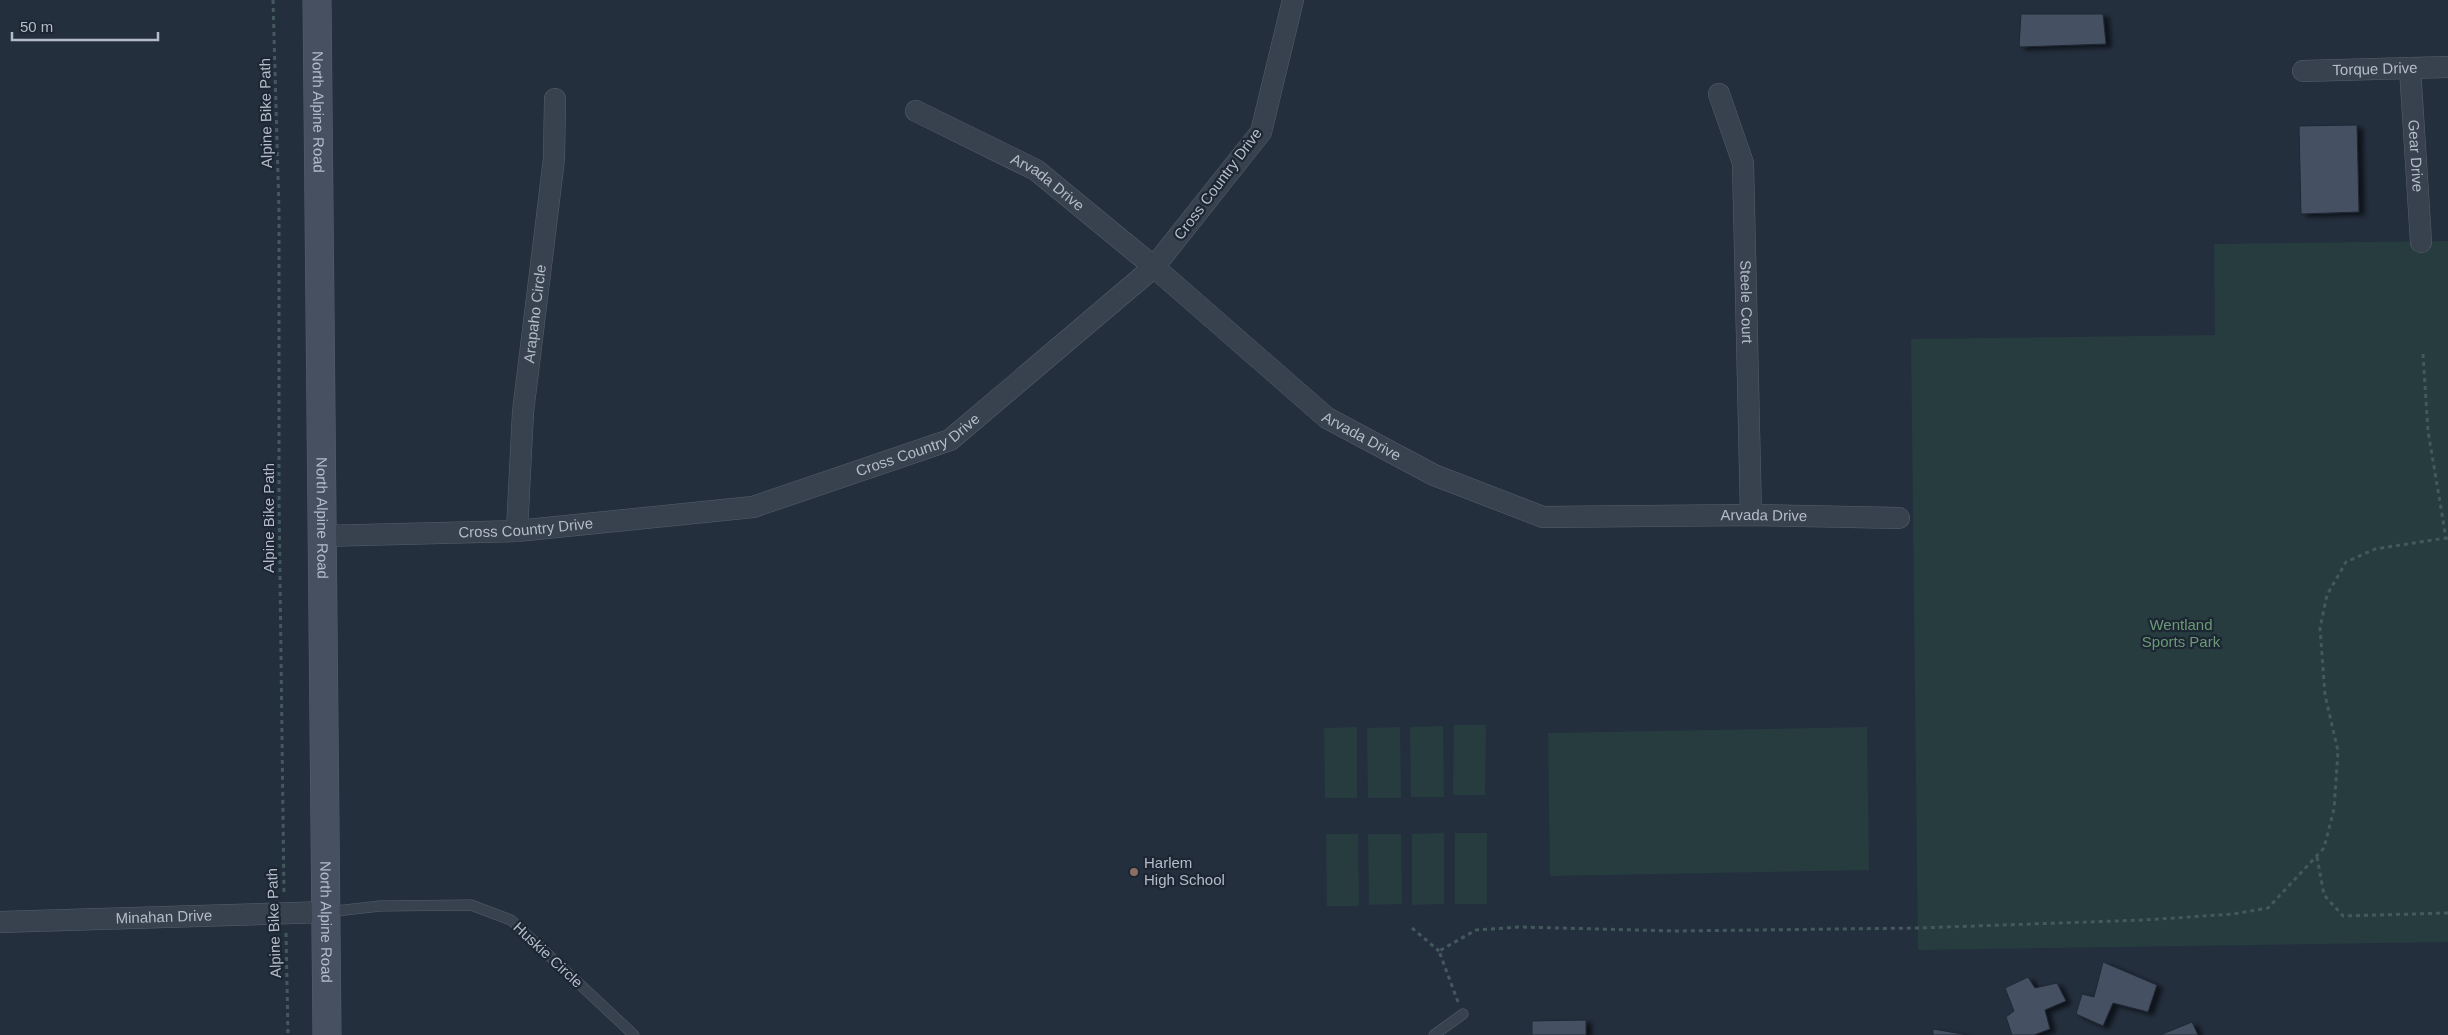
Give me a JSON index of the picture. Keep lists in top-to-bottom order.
{
  "streets": {
    "main road": ["North Alpine Road"],
    "street": [
      "Torque Drive",
      "Gear Drive",
      "Arvada Drive",
      "Cross Country Drive",
      "Steele Court",
      "Arapaho Circle",
      "Minahan Drive"
    ],
    "lane": ["Huskie Circle"],
    "path": ["Alpine Bike Path"]
  },
  "crossings": [
    ["Torque Drive", "Gear Drive"],
    ["Alpine Bike Path", "Minahan Drive"],
    ["North Alpine Road", "Cross Country Drive"],
    ["North Alpine Road", "Minahan Drive"],
    ["North Alpine Road", "Huskie Circle"],
    ["Arvada Drive", "Cross Country Drive"],
    ["Arvada Drive", "Steele Court"],
    ["Cross Country Drive", "Arapaho Circle"],
    ["Minahan Drive", "Huskie Circle"]
  ],
  "parks": ["Wentland Sports Park"],
  "places": ["Harlem High School"],
  "scale_bar": "50 m"
}
